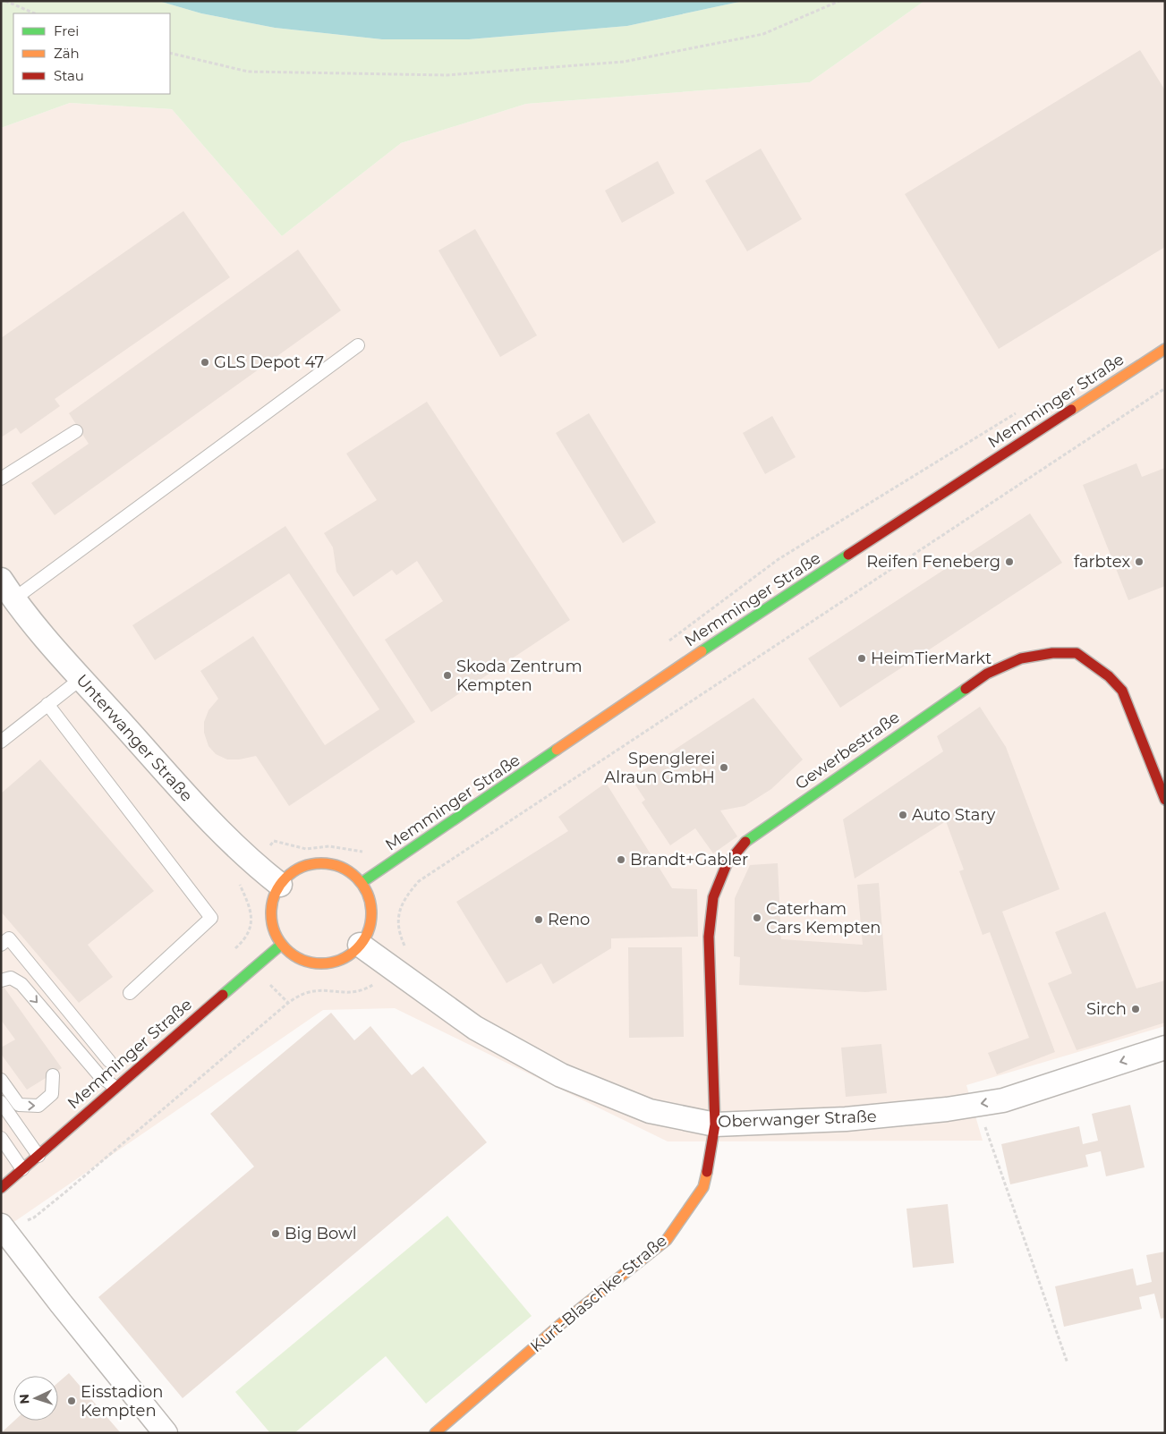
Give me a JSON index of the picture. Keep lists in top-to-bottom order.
{
  "streets": {
    "main road": ["Memminger Straße", "Gewerbestraße", "Kurt-Blaschke-Straße"],
    "street": ["Unterwanger Straße", "Oberwanger Straße"]
  },
  "crossings": [
    ["Memminger Straße", "Unterwanger Straße"],
    ["Memminger Straße", "Oberwanger Straße"],
    ["Unterwanger Straße", "Oberwanger Straße"],
    ["Gewerbestraße", "Oberwanger Straße"],
    ["Gewerbestraße", "Kurt-Blaschke-Straße"],
    ["Oberwanger Straße", "Kurt-Blaschke-Straße"]
  ],
  "places": [
    "GLS Depot 47",
    "Reifen Feneberg",
    "farbtex",
    "HeimTierMarkt",
    "Skoda Zentrum Kempten",
    "Spenglerei Alraun GmbH",
    "Auto Stary",
    "Brandt+Gabler",
    "Caterham Cars Kempten",
    "Reno",
    "Sirch",
    "Big Bowl",
    "Eisstadion Kempten"
  ],
  "legend": ["Frei", "Zäh", "Stau"],
  "north": "left"
}
